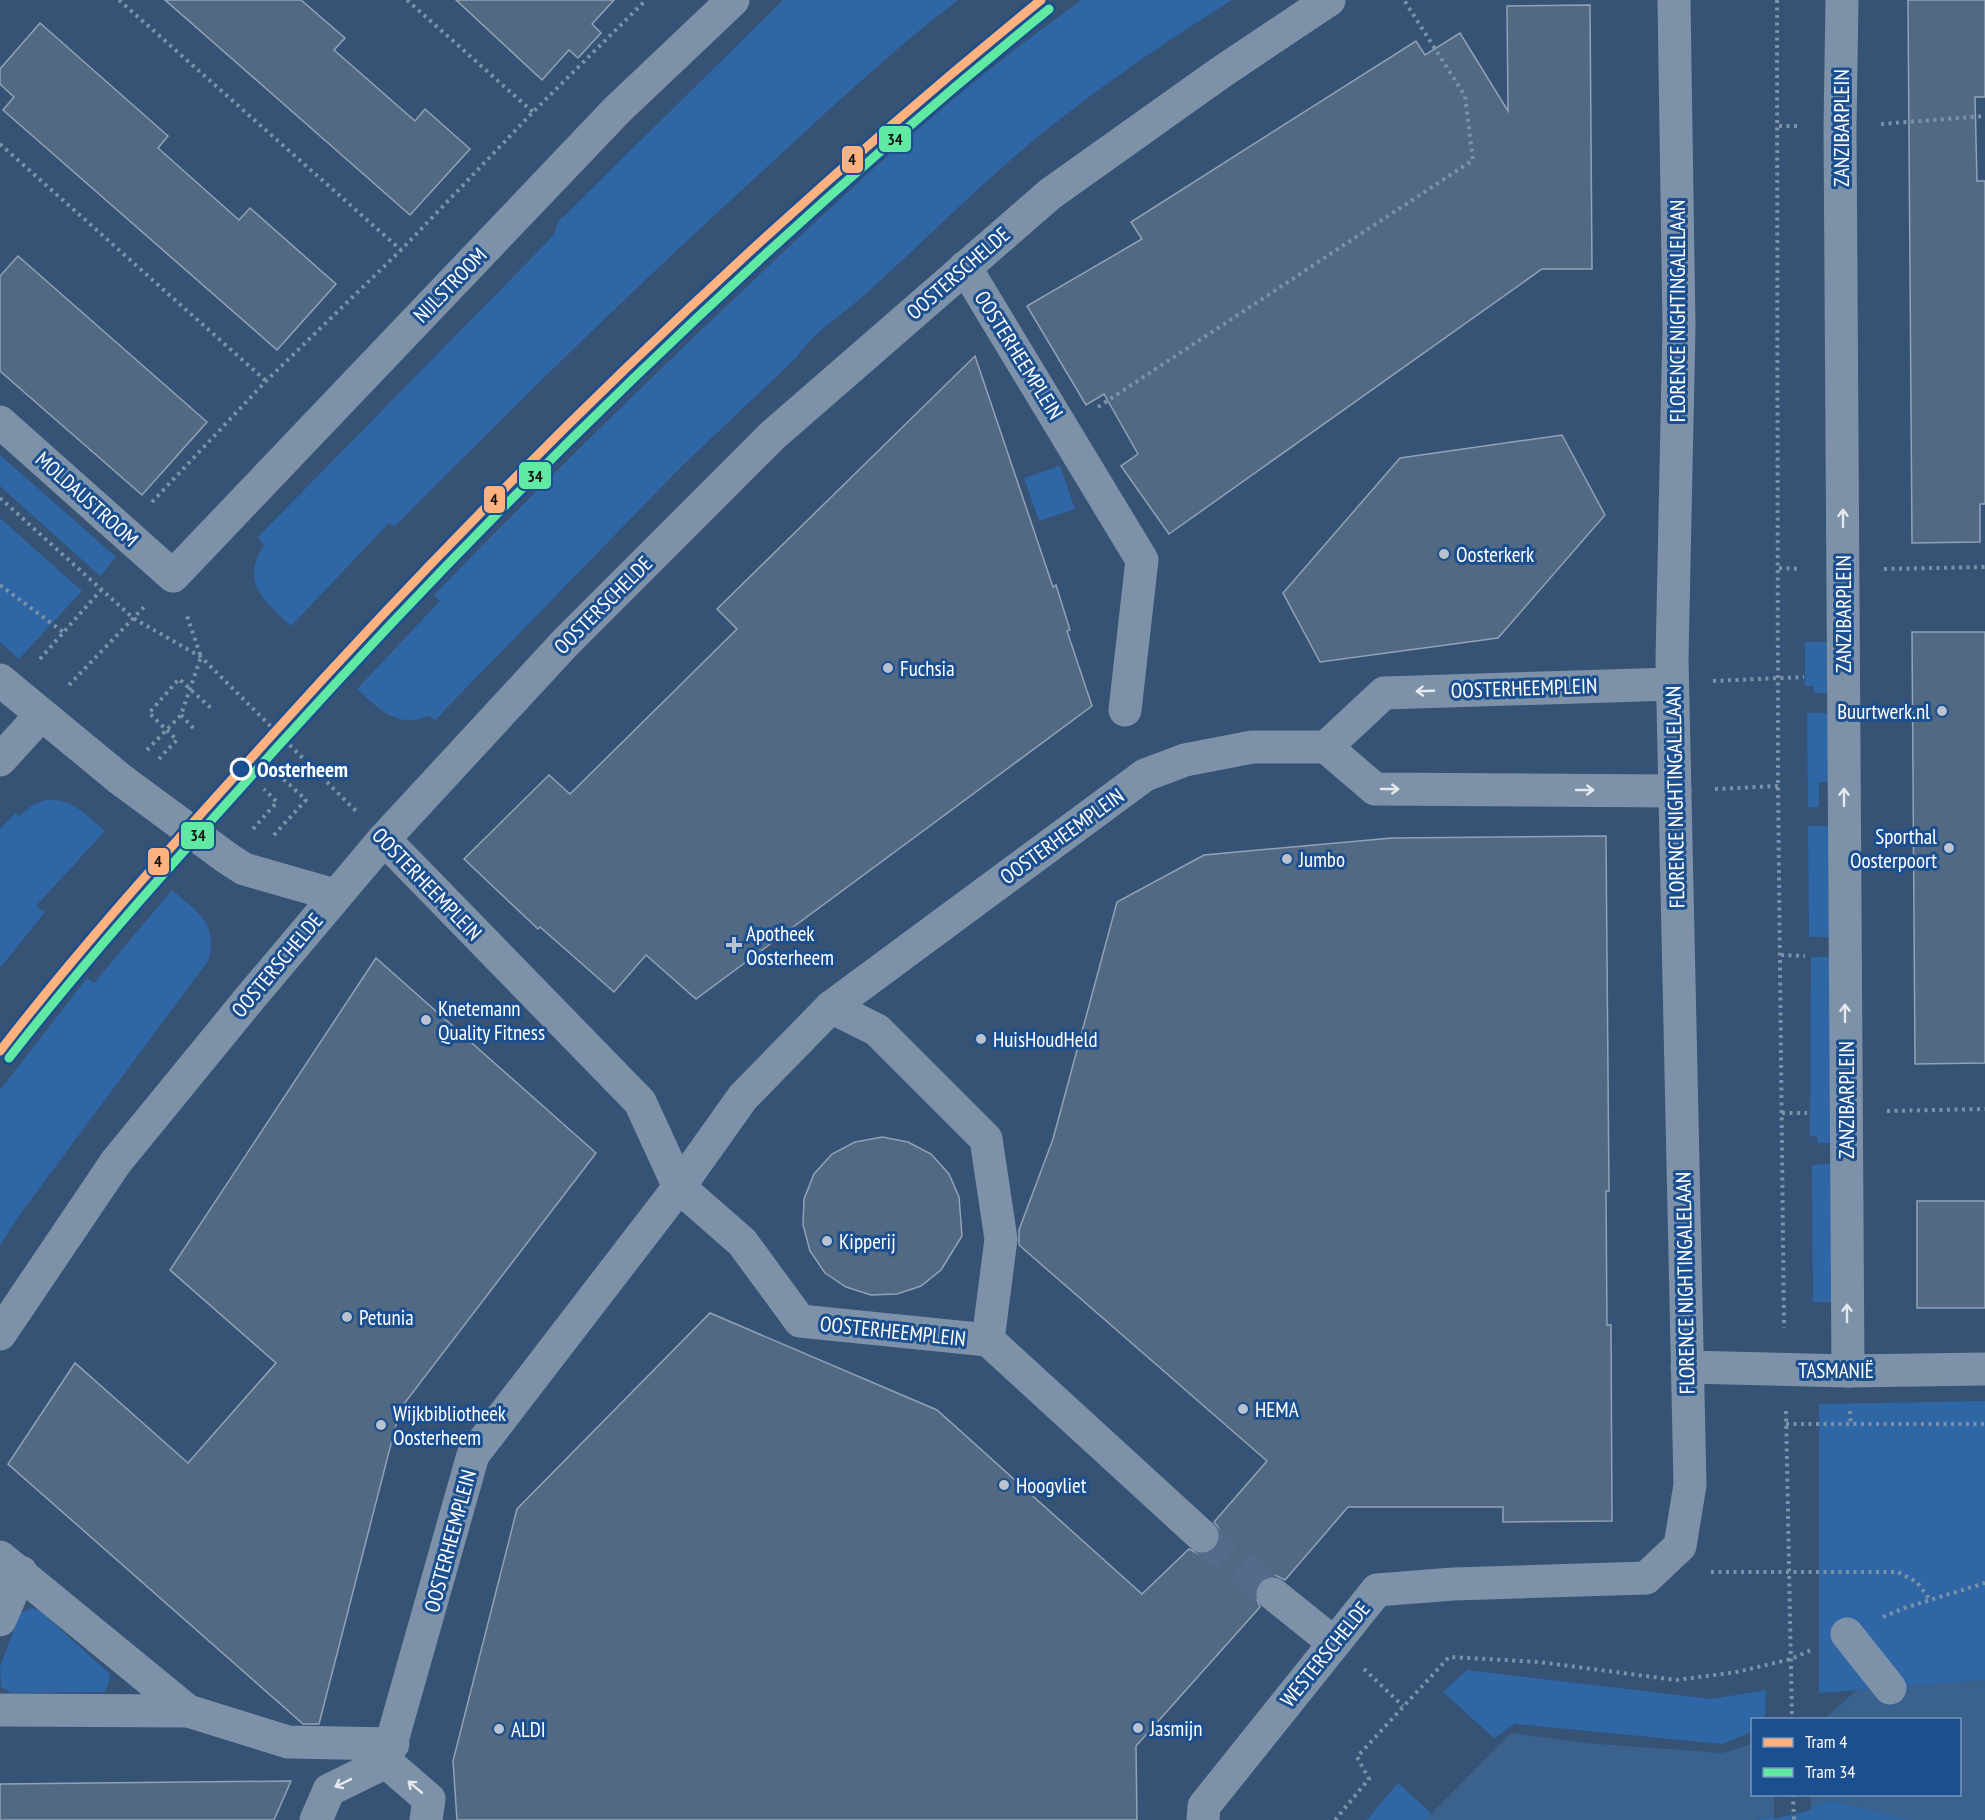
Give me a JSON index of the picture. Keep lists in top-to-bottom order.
{
  "streets": {
    "street": [
      "ZANZIBARPLEIN",
      "OOSTERSCHELDE",
      "NIJLSTROOM",
      "FLORENCE NIGHTINGALELAAN",
      "OOSTERHEEMPLEIN",
      "MOLDAUSTROOM",
      "TASMANIË",
      "WESTERSCHELDE"
    ]
  },
  "crossings": [
    ["ZANZIBARPLEIN", "TASMANIË"],
    ["OOSTERSCHELDE", "OOSTERHEEMPLEIN"],
    ["NIJLSTROOM", "MOLDAUSTROOM"],
    ["FLORENCE NIGHTINGALELAAN", "OOSTERHEEMPLEIN"],
    ["FLORENCE NIGHTINGALELAAN", "TASMANIË"],
    ["FLORENCE NIGHTINGALELAAN", "WESTERSCHELDE"]
  ],
  "one_way": ["ZANZIBARPLEIN"],
  "places": {
    "other": [
      "Oosterkerk",
      "Fuchsia",
      "Buurtwerk.nl",
      "Oosterheem",
      "Sporthal Oosterpoort",
      "Jumbo",
      "Knetemann Quality Fitness",
      "HuisHoudHeld",
      "Kipperij",
      "Petunia",
      "HEMA",
      "Wijkbibliotheek Oosterheem",
      "Hoogvliet",
      "Jasmijn",
      "ALDI"
    ],
    "health": ["Apotheek Oosterheem"]
  },
  "lines": ["tram line 4", "tram line 34"],
  "legend": ["Tram 4", "Tram 34"]
}
